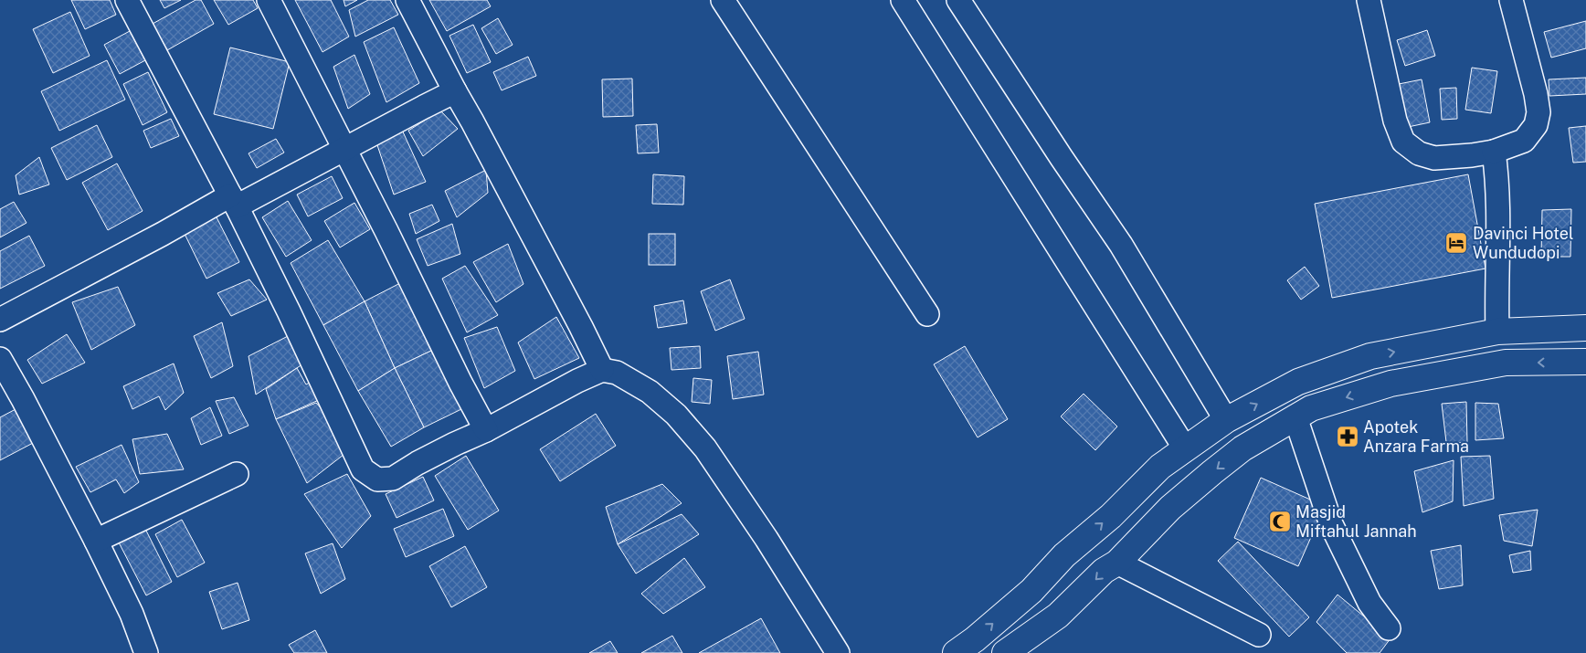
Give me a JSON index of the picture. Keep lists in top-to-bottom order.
{
  "places": {
    "hotel": ["Davinci Hotel Wundudopi"],
    "pharmacy": ["Apotek Anzara Farma"],
    "mosque": ["Masjid Miftahul Jannah"]
  }
}
